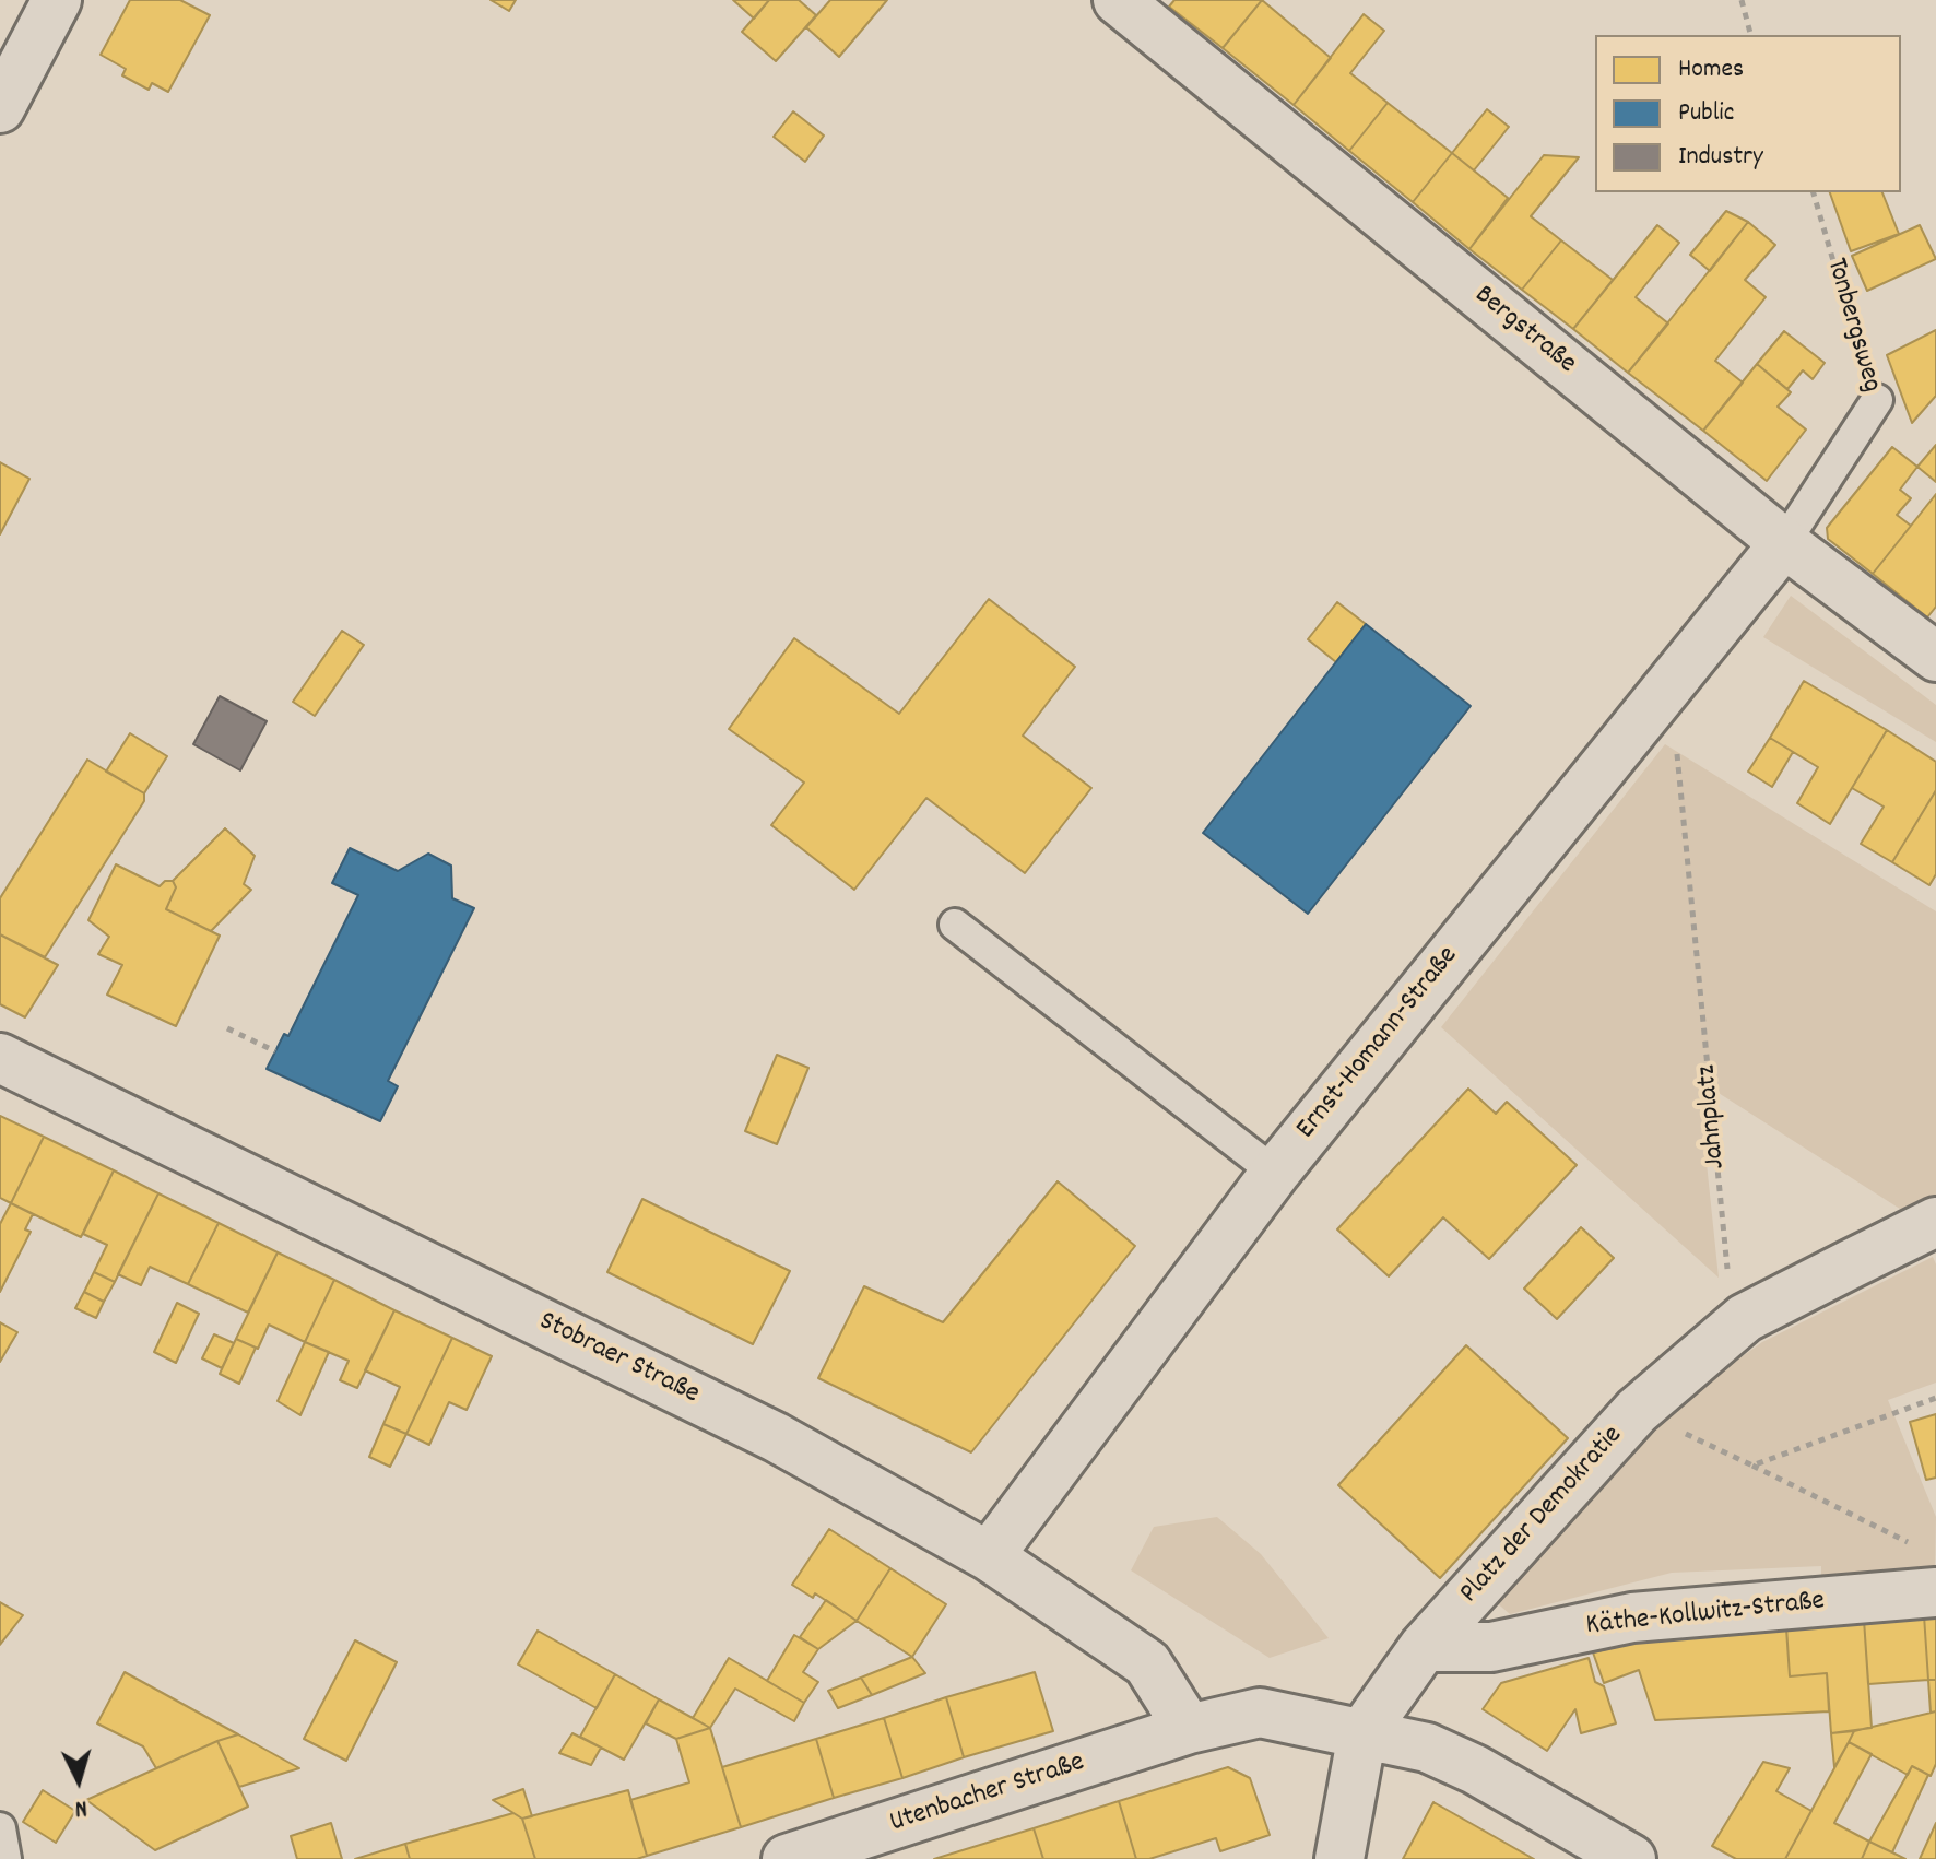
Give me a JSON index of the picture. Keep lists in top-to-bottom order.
{
  "streets": {
    "street": [
      "Bergstraße",
      "Ernst-Homann-Straße",
      "Stobraer Straße",
      "Platz der Demokratie",
      "Käthe-Kollwitz-Straße",
      "Utenbacher Straße"
    ],
    "lane": ["Tonbergsweg"],
    "path": ["Jahnplatz"]
  },
  "crossings": [
    ["Tonbergsweg", "Bergstraße"],
    ["Tonbergsweg", "Ernst-Homann-Straße"],
    ["Bergstraße", "Ernst-Homann-Straße"],
    ["Ernst-Homann-Straße", "Jahnplatz"],
    ["Ernst-Homann-Straße", "Stobraer Straße"],
    ["Jahnplatz", "Platz der Demokratie"],
    ["Stobraer Straße", "Utenbacher Straße"],
    ["Platz der Demokratie", "Käthe-Kollwitz-Straße"]
  ],
  "legend": ["Homes", "Public", "Industry"],
  "north": "bottom"
}
